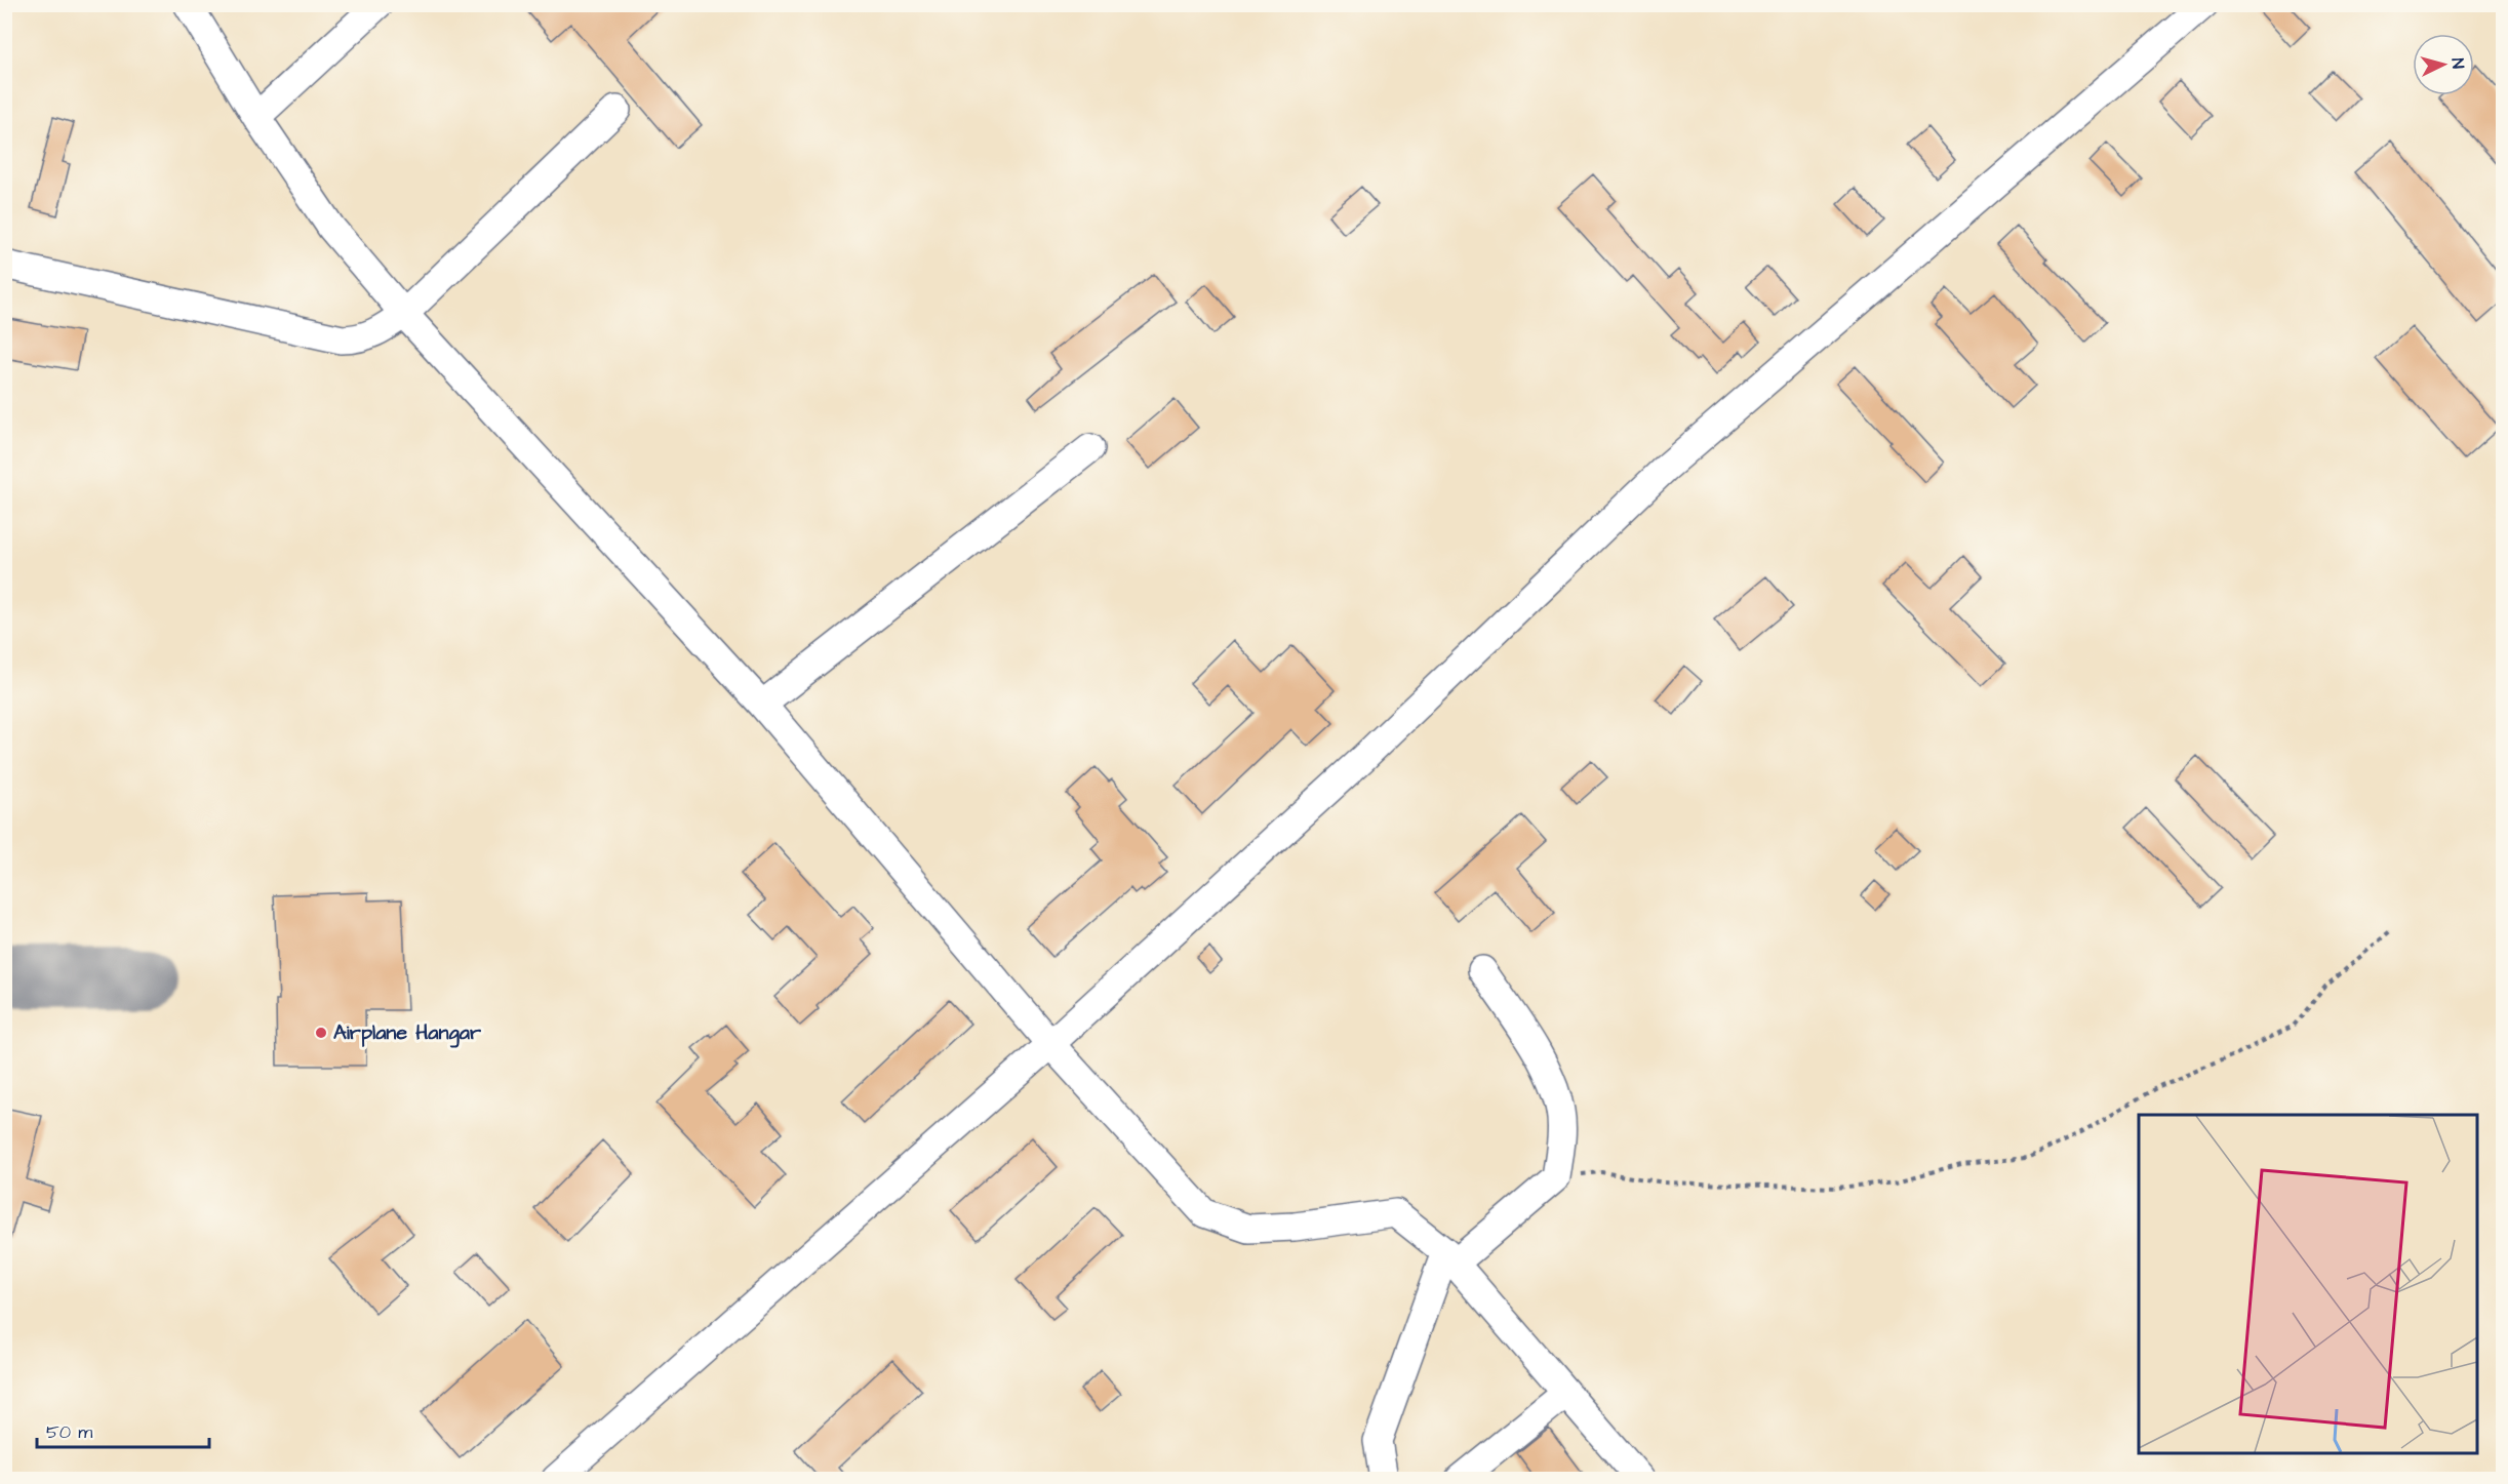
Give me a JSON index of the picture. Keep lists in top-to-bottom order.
{
  "places": ["Airplane Hangar"],
  "scale_bar": "50 m",
  "north": "right"
}
